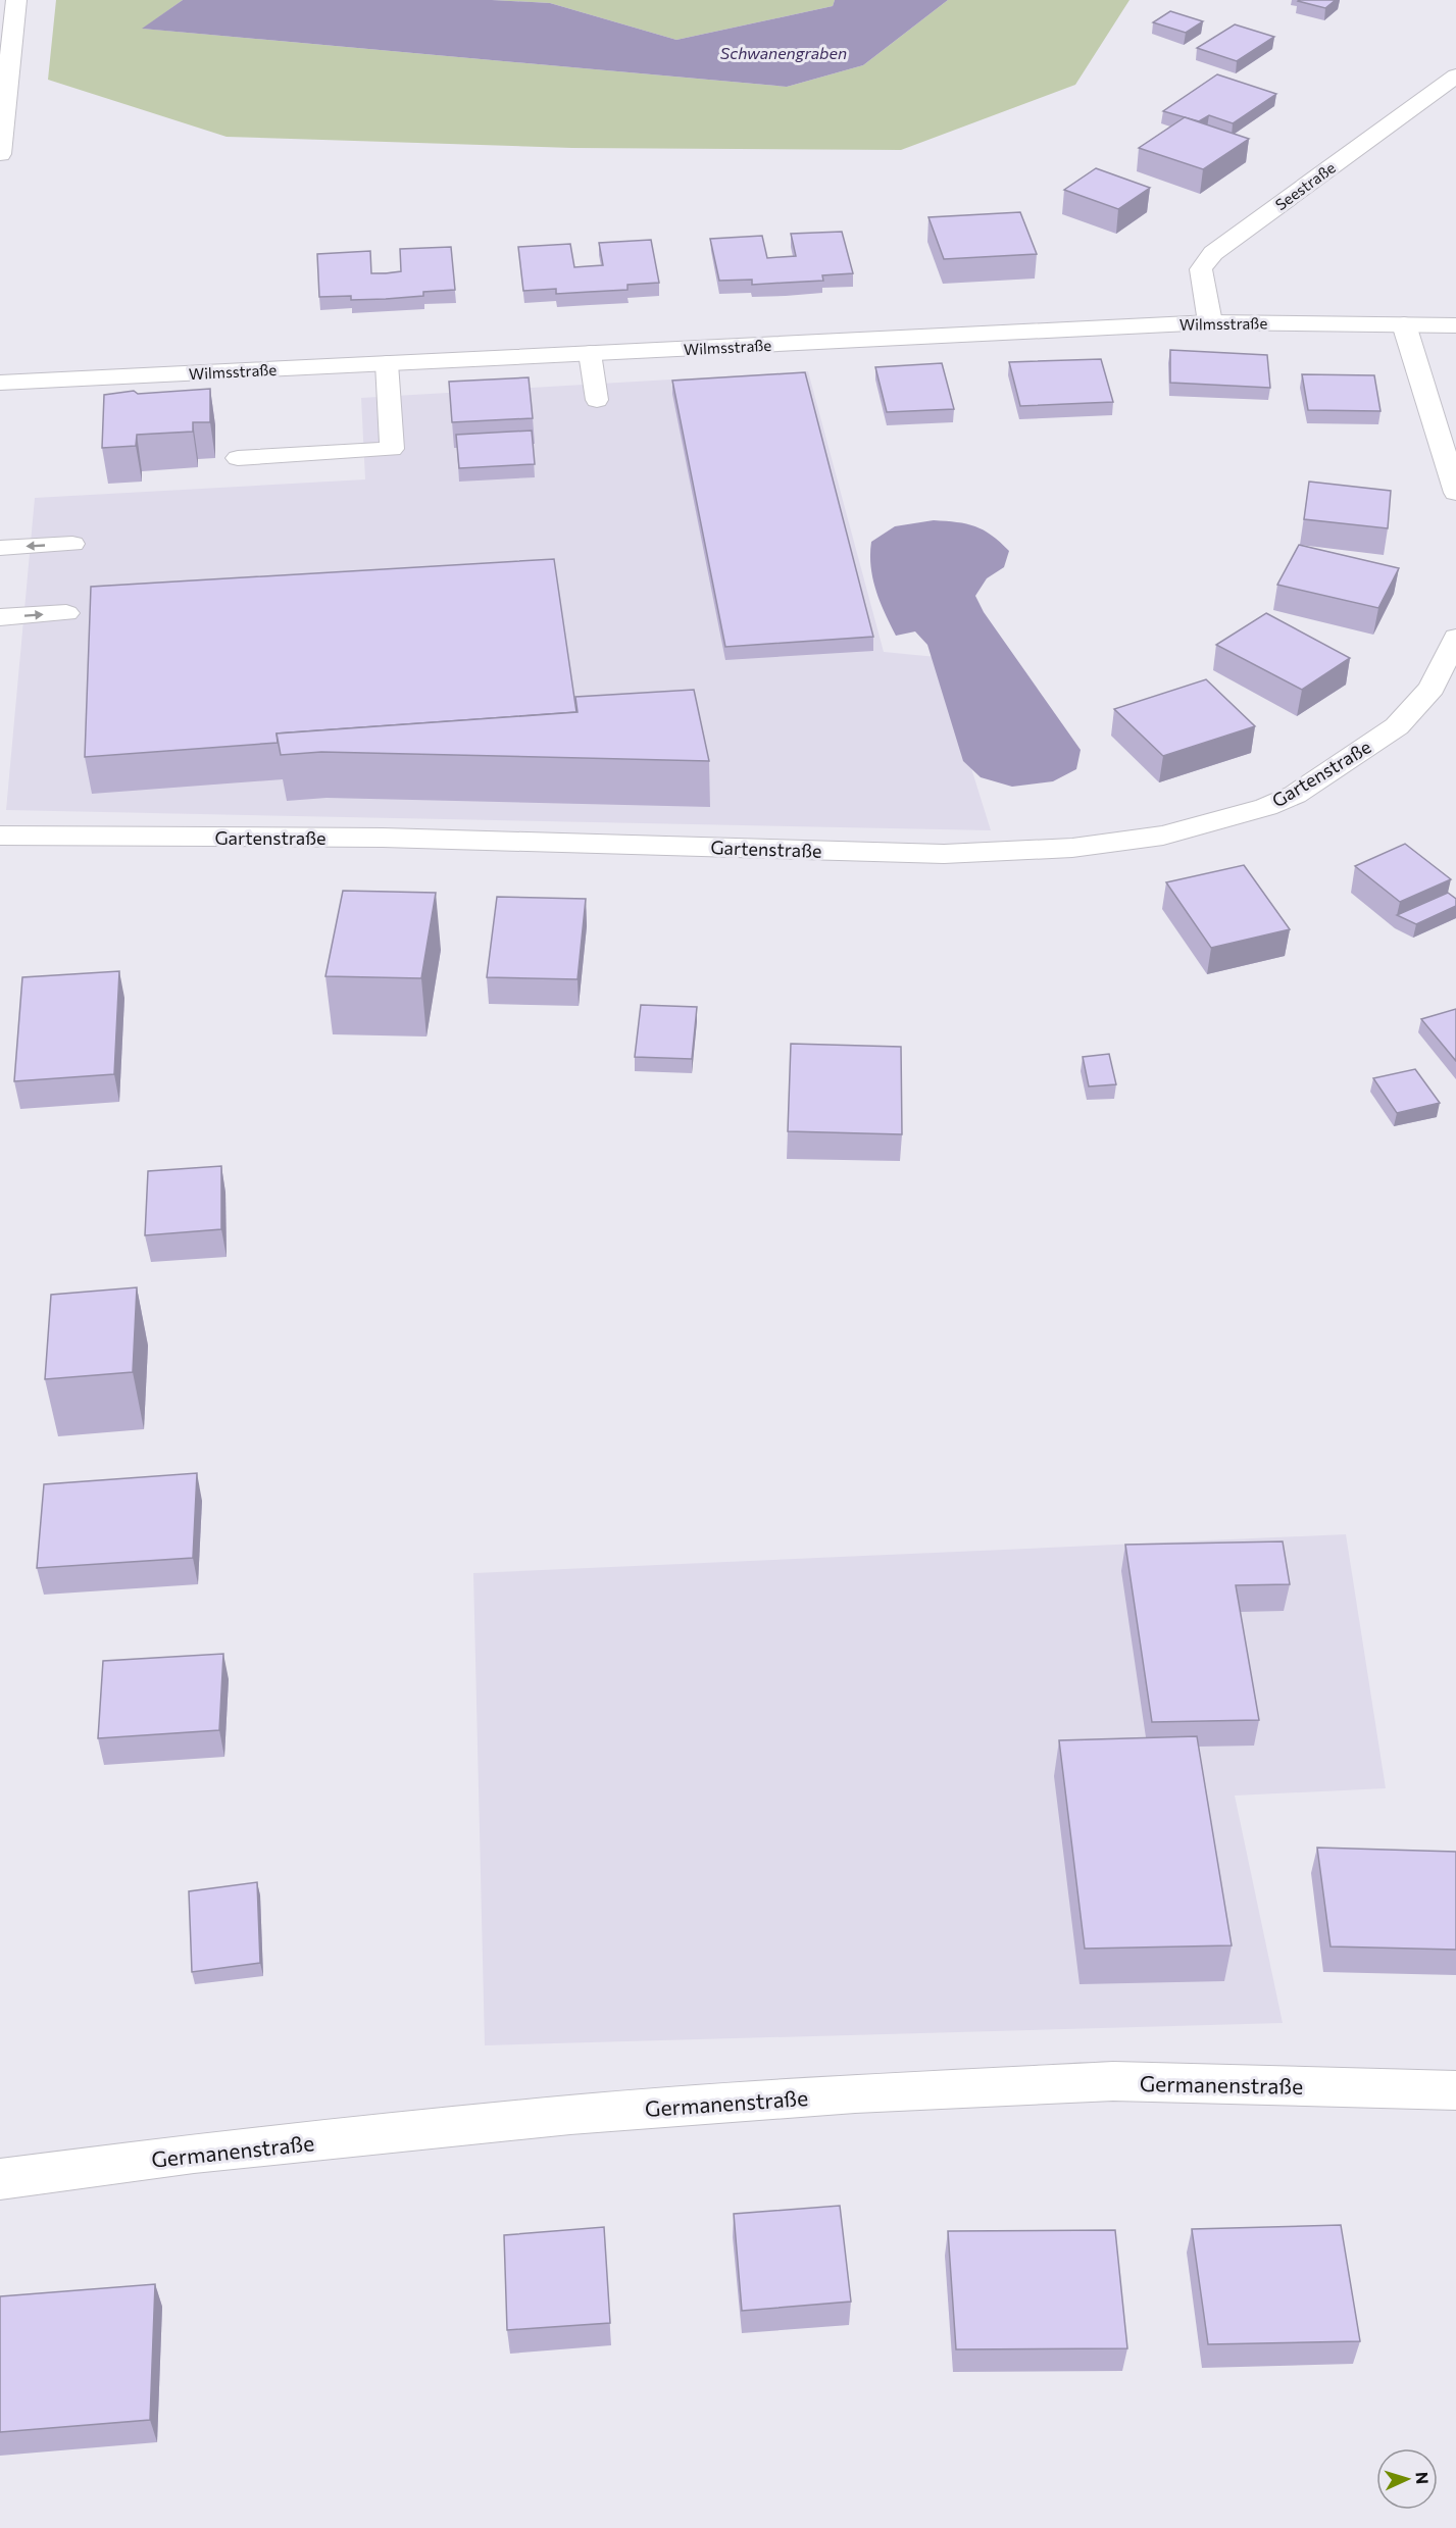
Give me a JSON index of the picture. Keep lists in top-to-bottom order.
{
  "streets": {
    "street": [
      "Seestraße",
      "Wilmsstraße",
      "Gartenstraße",
      "Germanenstraße"
    ]
  },
  "crossings": [
    ["Seestraße", "Wilmsstraße"]
  ],
  "water": ["Schwanengraben"],
  "north": "right"
}
